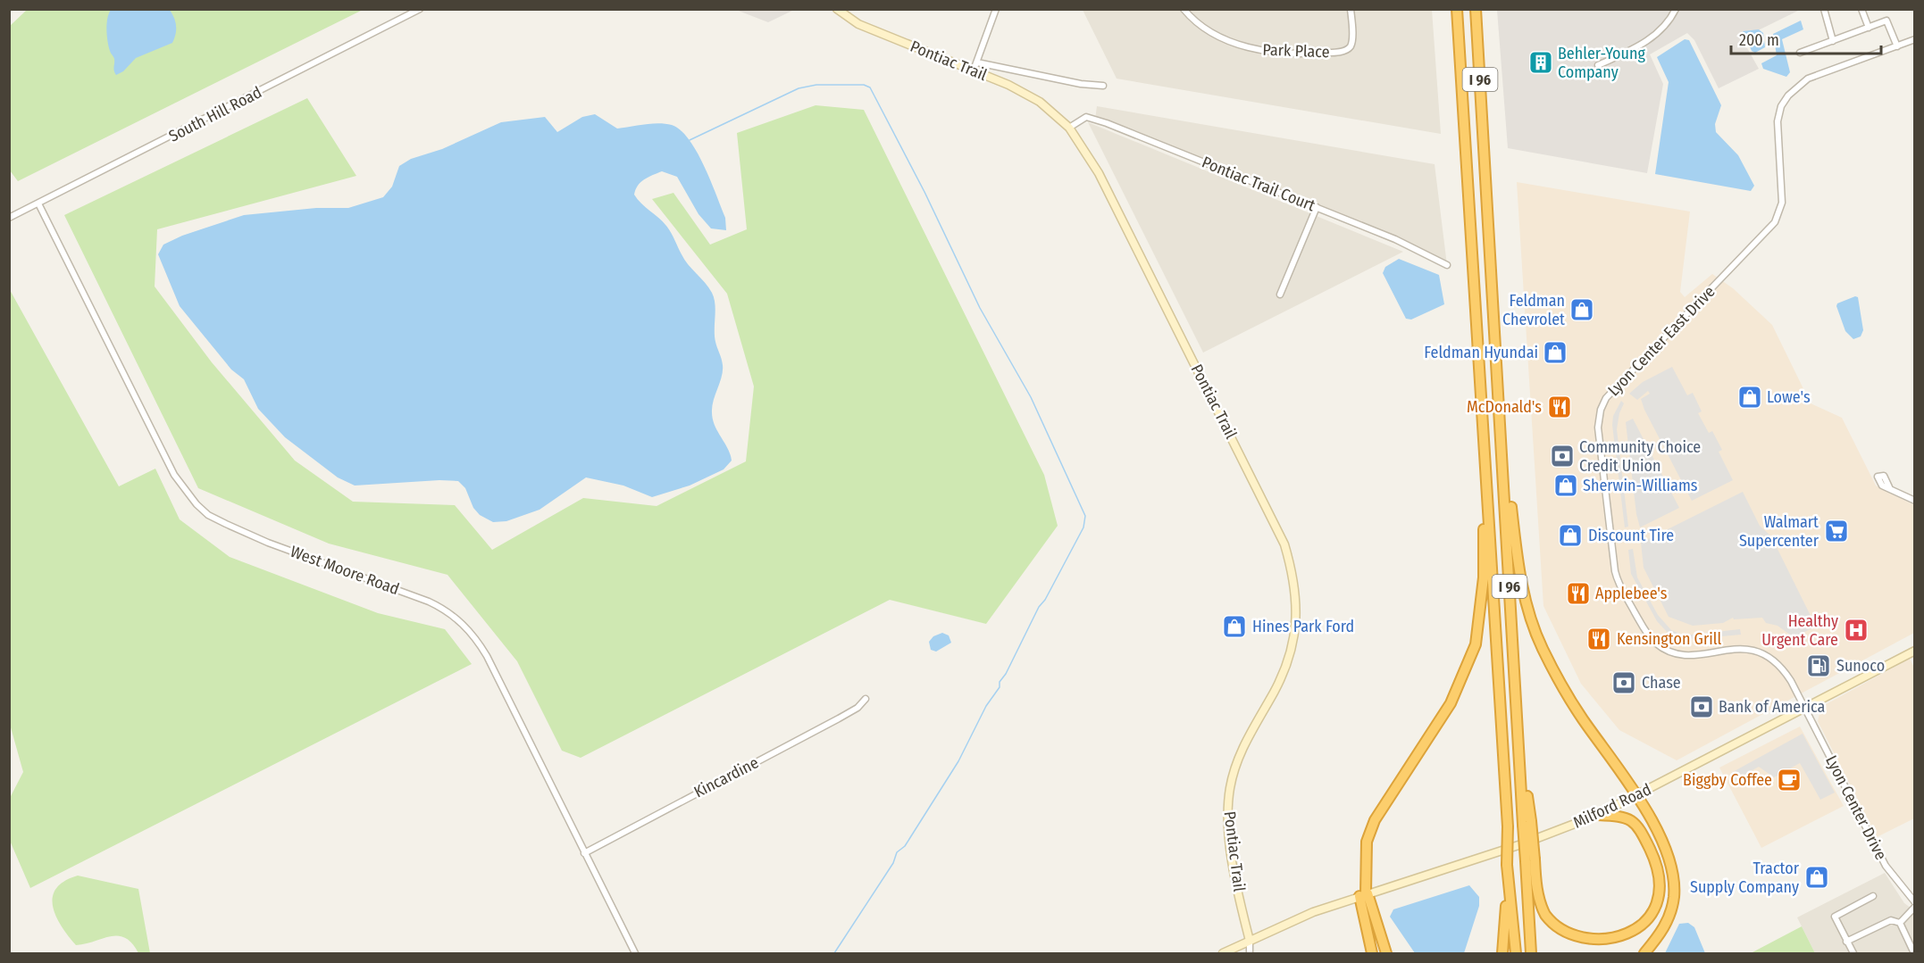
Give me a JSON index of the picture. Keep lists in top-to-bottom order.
{
  "streets": {
    "highway": ["I 96"],
    "main road": ["Pontiac Trail", "Milford Road"],
    "street": [
      "Park Place",
      "South Hill Road",
      "Pontiac Trail Court",
      "Lyon Center East Drive",
      "West Moore Road",
      "Kincardine",
      "Lyon Center Drive"
    ]
  },
  "crossings": [
    ["Pontiac Trail", "Pontiac Trail Court"],
    ["Pontiac Trail", "Milford Road"],
    ["South Hill Road", "West Moore Road"],
    ["Lyon Center East Drive", "Milford Road"],
    ["Lyon Center East Drive", "Lyon Center Drive"],
    ["West Moore Road", "Kincardine"],
    ["Milford Road", "Lyon Center Drive"]
  ],
  "places": {
    "building": ["Behler-Young Company"],
    "shop": [
      "Feldman Chevrolet",
      "Feldman Hyundai",
      "Lowe's",
      "Sherwin-Williams",
      "Discount Tire",
      "Hines Park Ford",
      "Tractor Supply Company"
    ],
    "restaurant": ["McDonald's", "Applebee's", "Kensington Grill"],
    "bank": ["Community Choice Credit Union", "Chase", "Bank of America"],
    "supermarket": ["Walmart Supercenter"],
    "hospital": ["Healthy Urgent Care"],
    "fuel station": ["Sunoco"],
    "cafe": ["Biggby Coffee"]
  },
  "scale_bar": "200 m"
}
